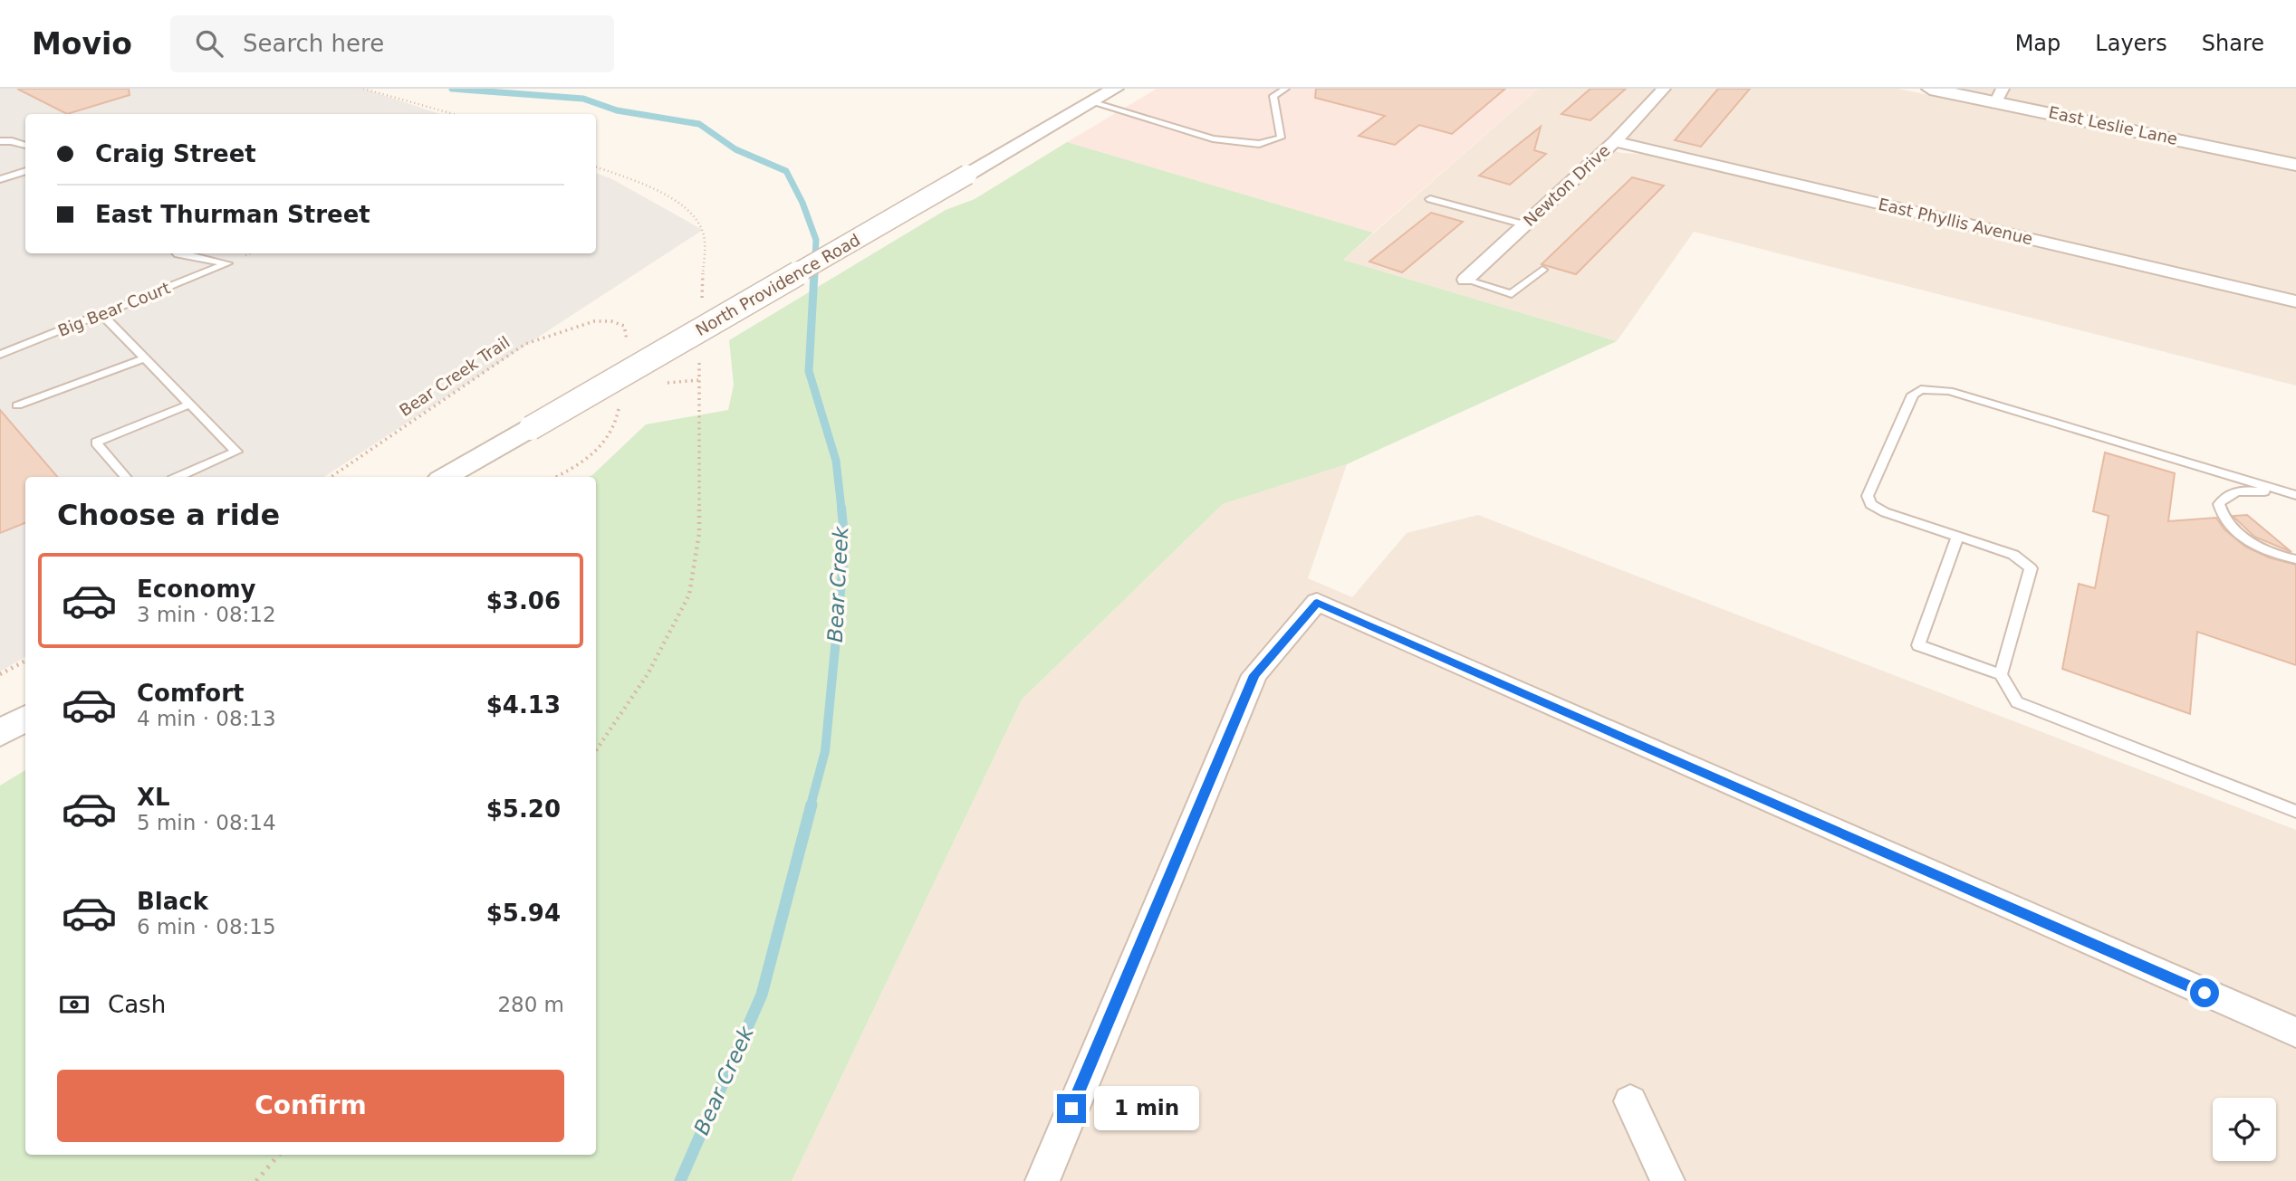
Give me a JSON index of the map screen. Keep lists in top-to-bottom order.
{
  "streets": {
    "street": [
      "East Leslie Lane",
      "Newton Drive",
      "East Phyllis Avenue",
      "North Providence Road"
    ],
    "lane": ["Big Bear Court"],
    "path": ["Bear Creek Trail"]
  },
  "crossings": [
    ["Newton Drive", "East Phyllis Avenue"]
  ],
  "water": ["Bear Creek"],
  "page": {
    "header": "Movio",
    "search": "Search here",
    "nav": ["Map", "Layers", "Share"],
    "banner": ["Craig Street", "East Thurman Street"],
    "heading": "Choose a ride",
    "list": [
      {
        "name": "Economy",
        "note": "3 min · 08:12",
        "value": "$3.06"
      },
      {
        "name": "Comfort",
        "note": "4 min · 08:13",
        "value": "$4.13"
      },
      {
        "name": "XL",
        "note": "5 min · 08:14",
        "value": "$5.20"
      },
      {
        "name": "Black",
        "note": "6 min · 08:15",
        "value": "$5.94"
      }
    ],
    "pay": ["Cash", "280 m"],
    "buttons": "Confirm",
    "bubble": "1 min"
  }
}
